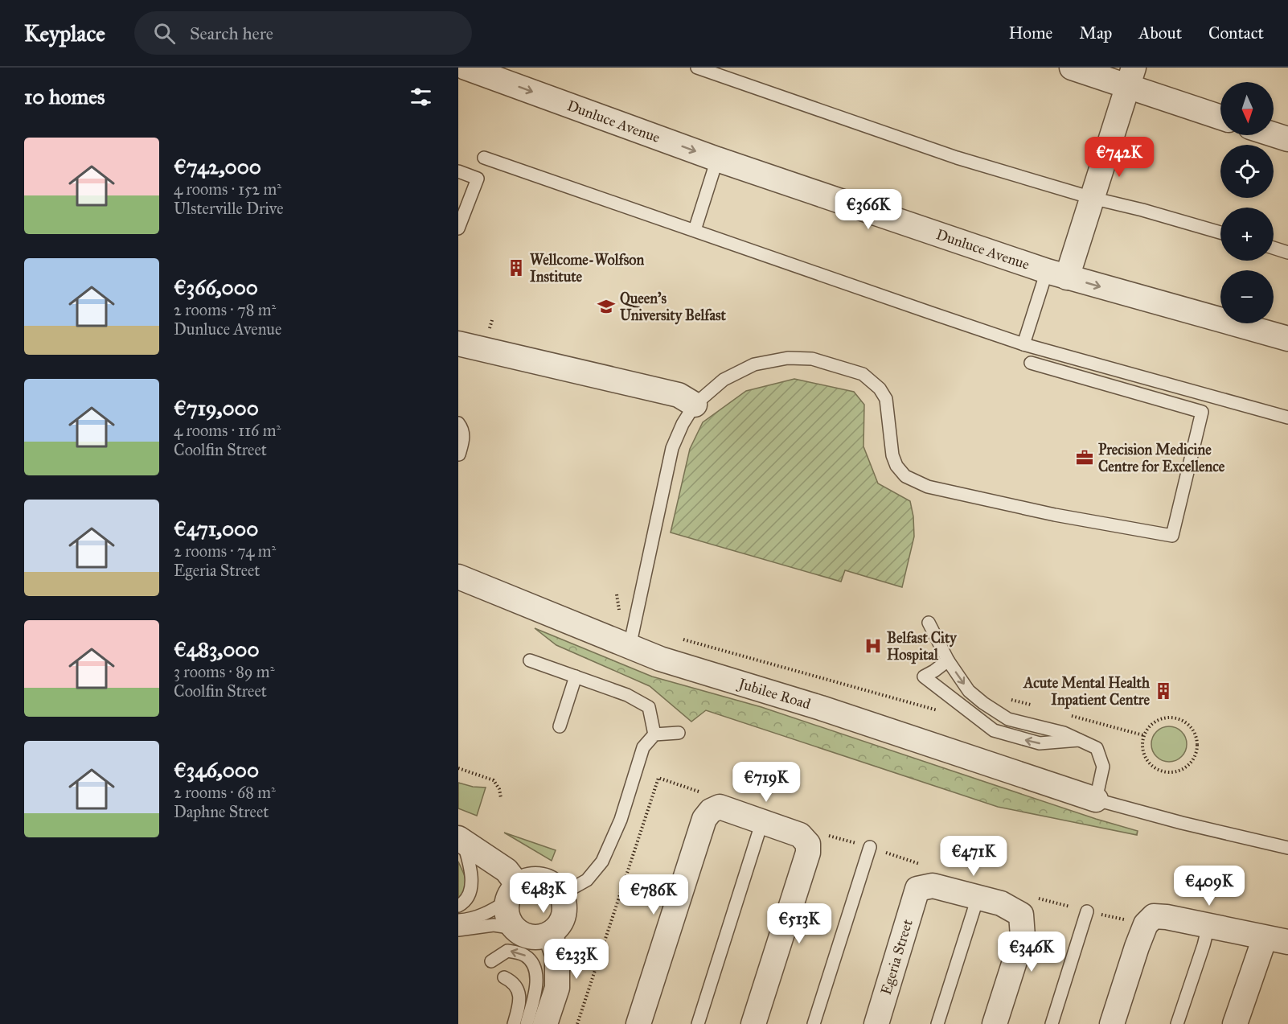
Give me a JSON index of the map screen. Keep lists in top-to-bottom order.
{
  "streets": {
    "street": ["Dunluce Avenue", "Jubilee Road", "Egeria Street"]
  },
  "one_way": ["Dunluce Avenue"],
  "places": {
    "building": ["Wellcome-Wolfson Institute", "Acute Mental Health Inpatient Centre"],
    "school or university": ["Queen's University Belfast"],
    "office": ["Precision Medicine Centre for Excellence"],
    "hospital": ["Belfast City Hospital"]
  },
  "north": "bottom",
  "page": {
    "header": "Keyplace",
    "search": "Search here",
    "nav": [
      "Home",
      "Map",
      "About",
      "Contact"
    ],
    "heading": "10 homes",
    "map_buttons": ["+", "−"],
    "list": [
      {
        "name": "€742,000",
        "note": "4 rooms · 152 m² · Ulsterville Drive"
      },
      {
        "name": "€366,000",
        "note": "2 rooms · 78 m² · Dunluce Avenue"
      },
      {
        "name": "€719,000",
        "note": "4 rooms · 116 m² · Coolfin Street"
      },
      {
        "name": "€471,000",
        "note": "2 rooms · 74 m² · Egeria Street"
      },
      {
        "name": "€483,000",
        "note": "3 rooms · 89 m² · Coolfin Street"
      },
      {
        "name": "€346,000",
        "note": "2 rooms · 68 m² · Daphne Street"
      }
    ],
    "price": [
      "€742K",
      "€366K",
      "€719K",
      "€471K",
      "€409K",
      "€483K",
      "€786K",
      "€513K",
      "€346K",
      "€233K"
    ]
  }
}
